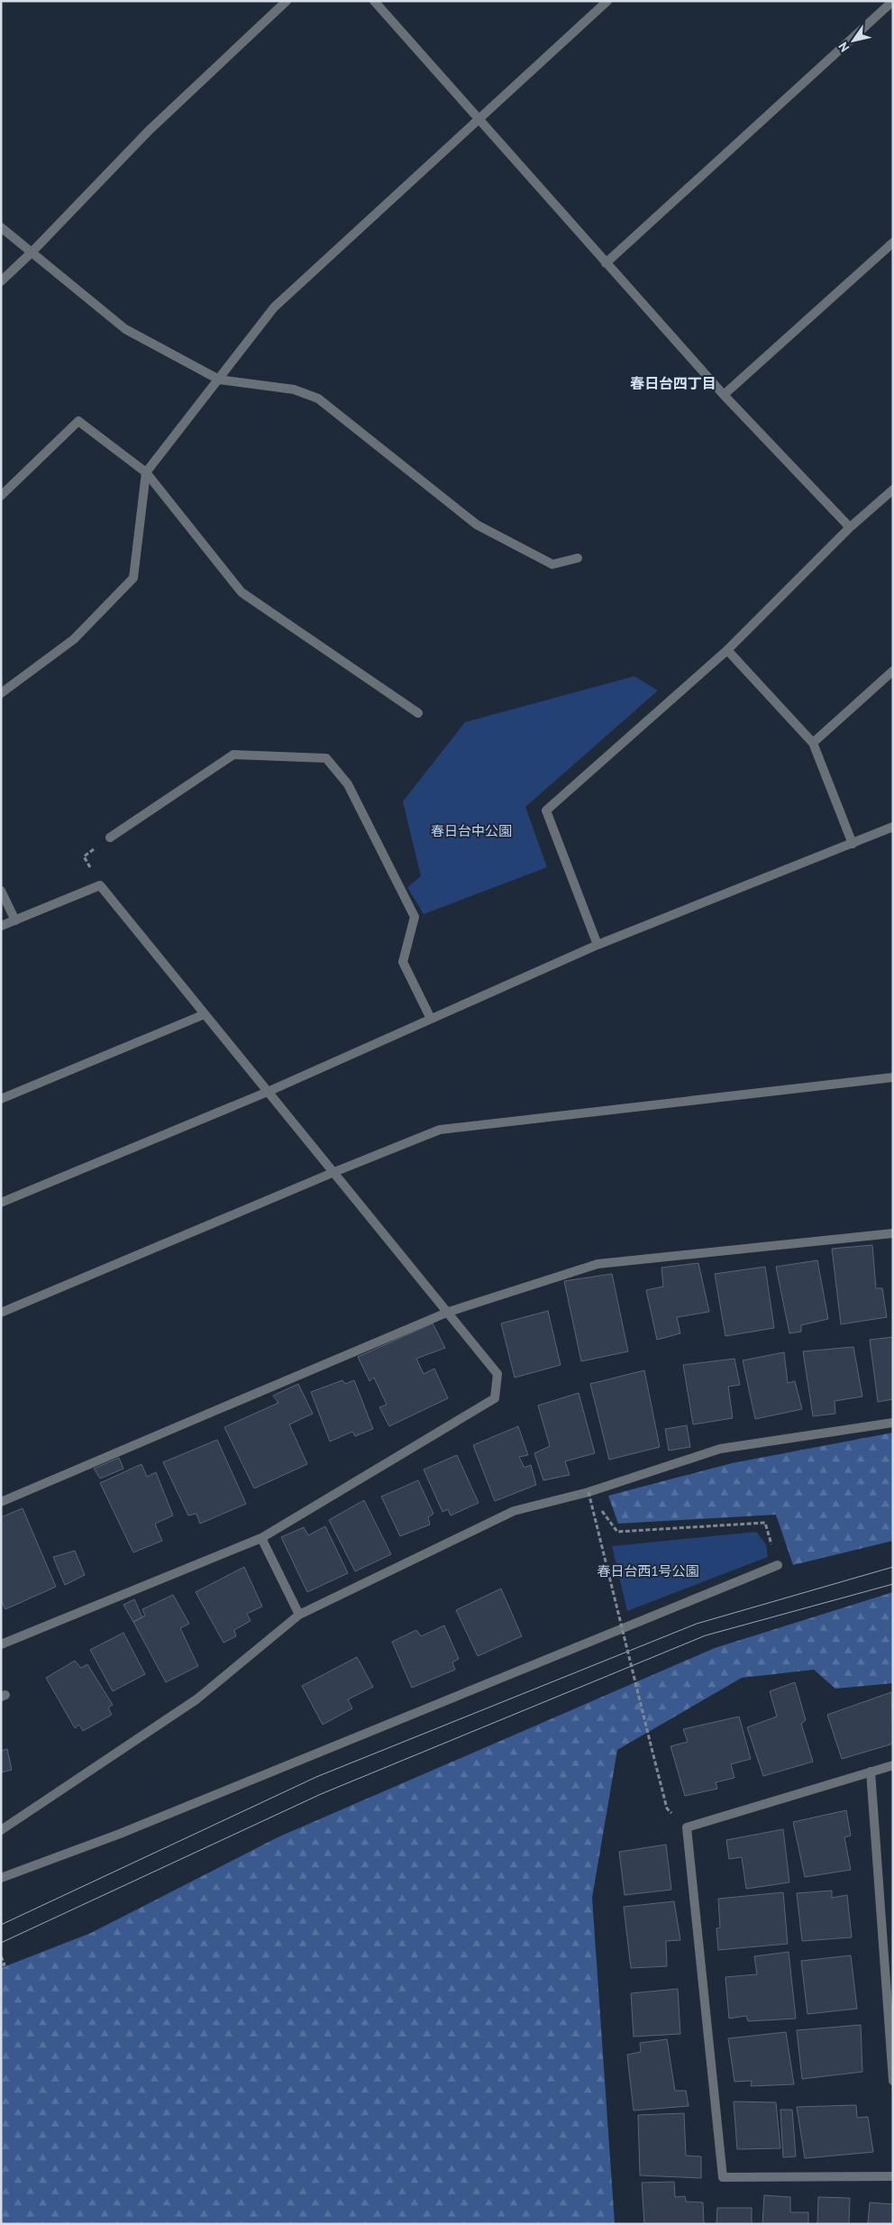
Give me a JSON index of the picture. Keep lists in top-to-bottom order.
{
  "districts": ["春日台四丁目"],
  "parks": ["春日台中公園", "春日台西1号公園"],
  "north": "bottom left"
}
